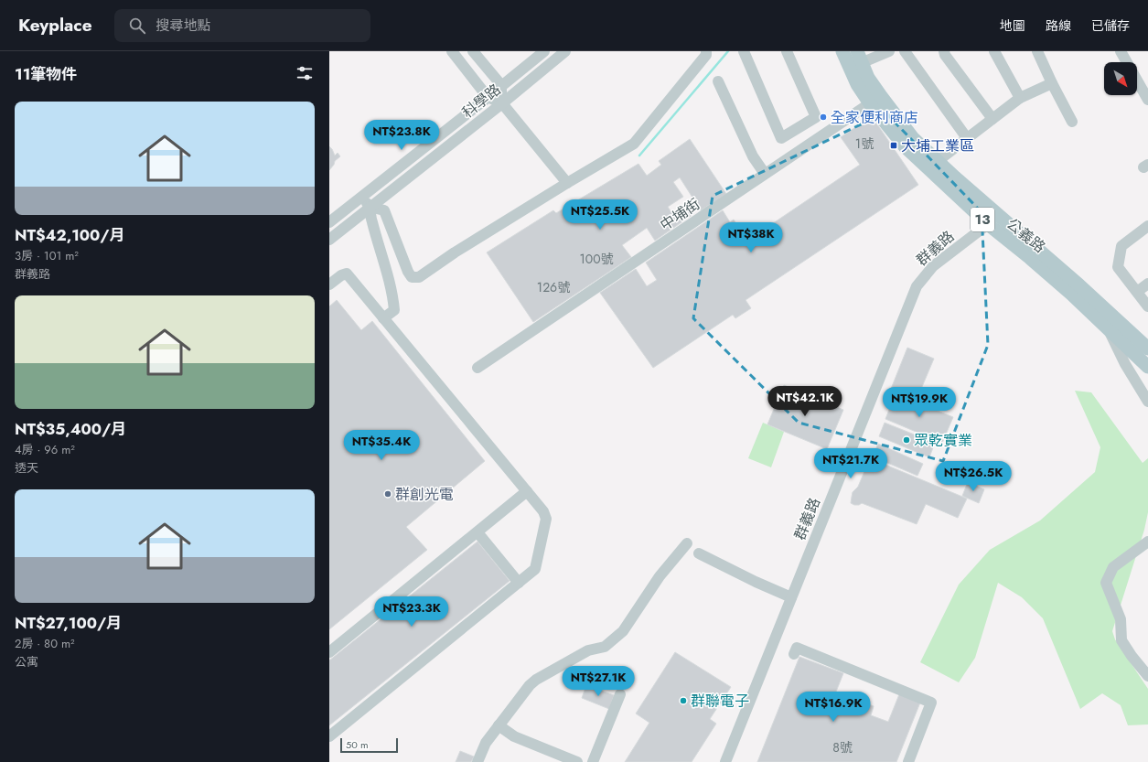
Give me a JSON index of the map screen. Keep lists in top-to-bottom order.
{
  "streets": {
    "main road": ["13", "公義路"],
    "street": ["科學路", "中埔街", "群義路"]
  },
  "crossings": [
    ["中埔街", "公義路"],
    ["公義路", "群義路"]
  ],
  "places": {
    "other": [
      "全家便利商店",
      "眾乾實業",
      "群創光電",
      "群聯電子"
    ],
    "transit": ["大埔工業區"]
  },
  "house_numbers": [
    "1號",
    "100號",
    "126號",
    "8號"
  ],
  "scale_bar": "50 m",
  "north": "bottom right",
  "page": {
    "header": "Keyplace",
    "search": "搜尋地點",
    "nav": ["地圖", "路線", "已儲存"],
    "heading": "11筆物件",
    "list": [
      {
        "name": "NT$42,100/月",
        "note": "3房 · 101 m² · 群義路"
      },
      {
        "name": "NT$35,400/月",
        "note": "4房 · 96 m² · 透天"
      },
      {
        "name": "NT$27,100/月",
        "note": "2房 · 80 m² · 公寓"
      }
    ],
    "price": [
      "NT$23.8K",
      "NT$25.5K",
      "NT$38K",
      "NT$42.1K",
      "NT$19.9K",
      "NT$35.4K",
      "NT$21.7K",
      "NT$26.5K",
      "NT$23.3K",
      "NT$27.1K",
      "NT$16.9K"
    ],
    "scale": "50 m"
  }
}
